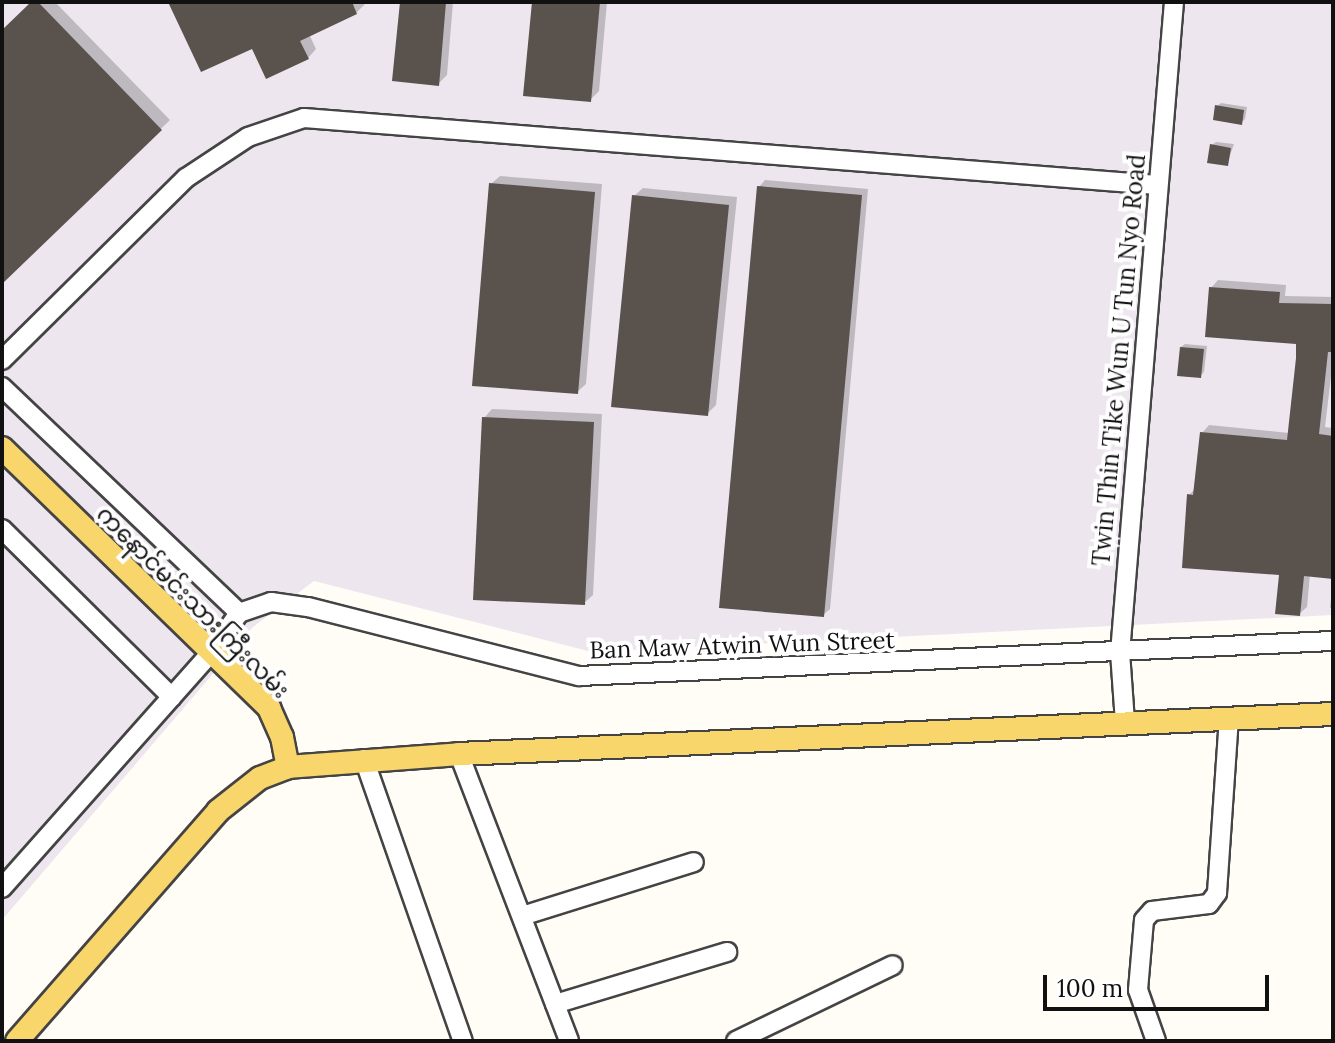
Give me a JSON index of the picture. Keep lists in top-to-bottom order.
{
  "streets": {
    "main road": ["ကနောင်မင်းသားကြီးလမ်း"],
    "street": ["Twin Thin Tike Wun U Tun Nyo Road", "Ban Maw Atwin Wun Street"]
  },
  "crossings": [
    ["Twin Thin Tike Wun U Tun Nyo Road", "Ban Maw Atwin Wun Street"]
  ],
  "scale_bar": "100 m"
}
